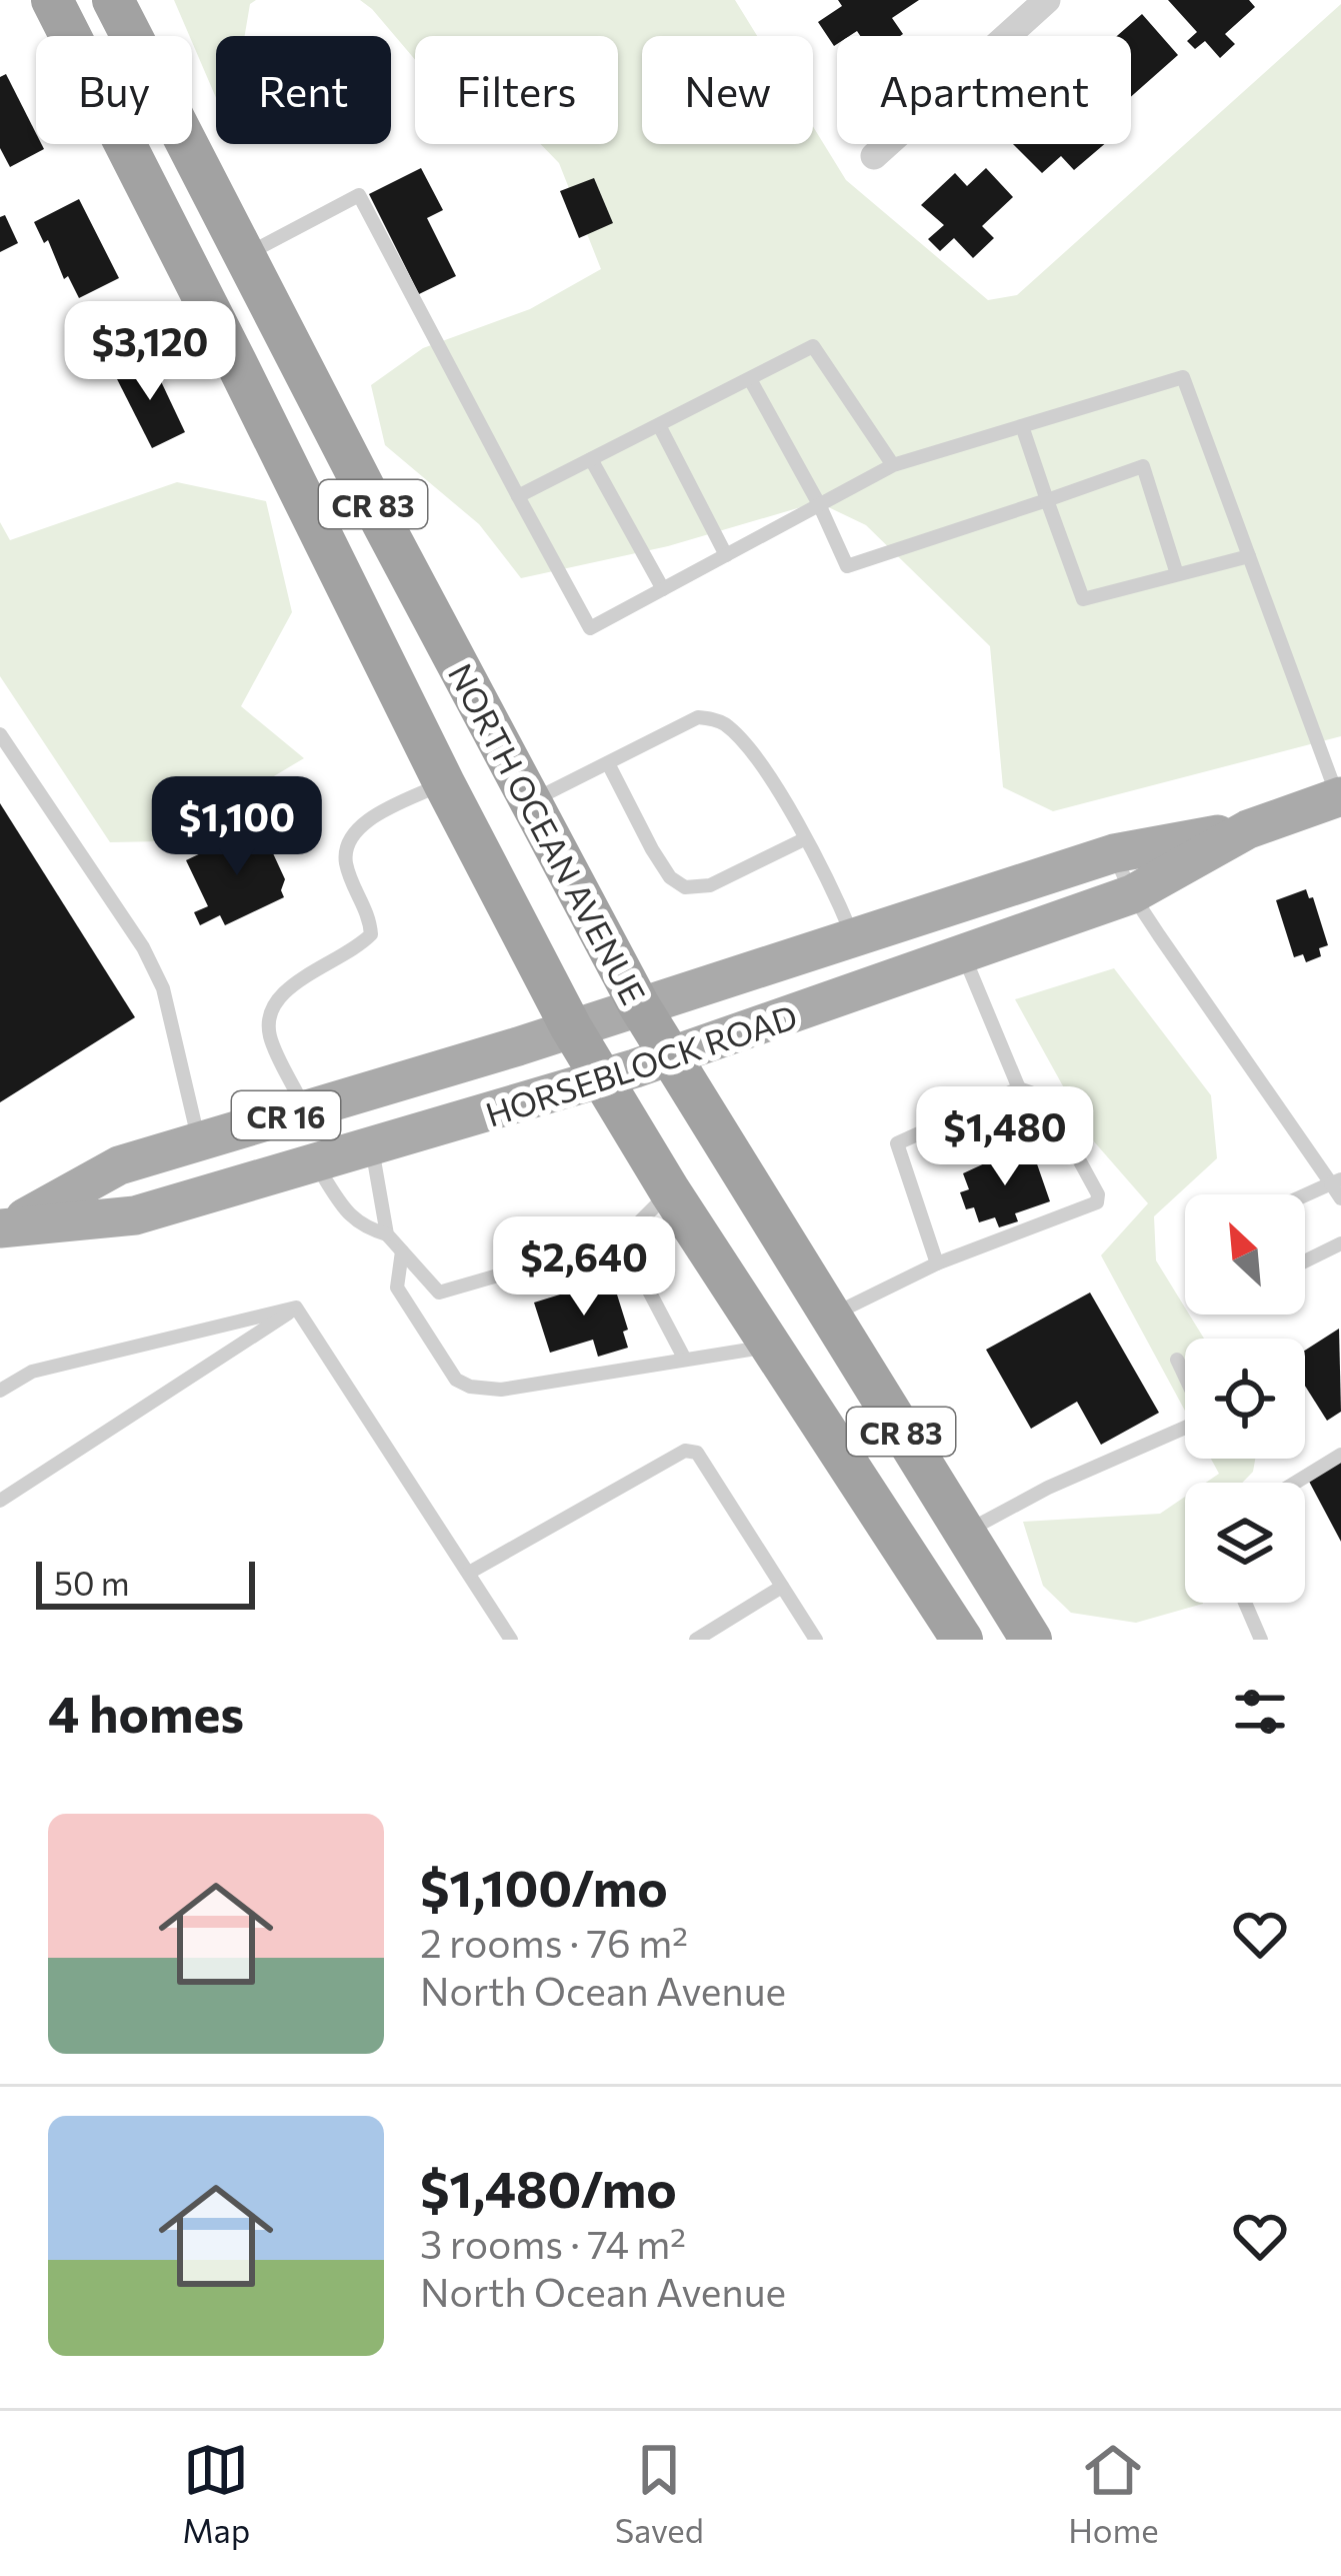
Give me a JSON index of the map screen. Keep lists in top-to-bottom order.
{
  "streets": {
    "highway": ["CR 83", "NORTH OCEAN AVENUE"],
    "main road": ["HORSEBLOCK ROAD", "CR 16"]
  },
  "crossings": [
    ["NORTH OCEAN AVENUE", "HORSEBLOCK ROAD"]
  ],
  "scale_bar": "50 m",
  "north": "top left",
  "page": {
    "chip": [
      "Buy",
      "Rent",
      "Filters",
      "New",
      "Apartment"
    ],
    "price": [
      "$3,120",
      "$1,100",
      "$1,480",
      "$2,640"
    ],
    "scale": "50 m",
    "heading": "4 homes",
    "list": [
      {
        "name": "$1,100/mo",
        "note": "2 rooms · 76 m² · North Ocean Avenue"
      },
      {
        "name": "$1,480/mo",
        "note": "3 rooms · 74 m² · North Ocean Avenue"
      }
    ],
    "tabs": ["Map", "Saved", "Home"]
  }
}
